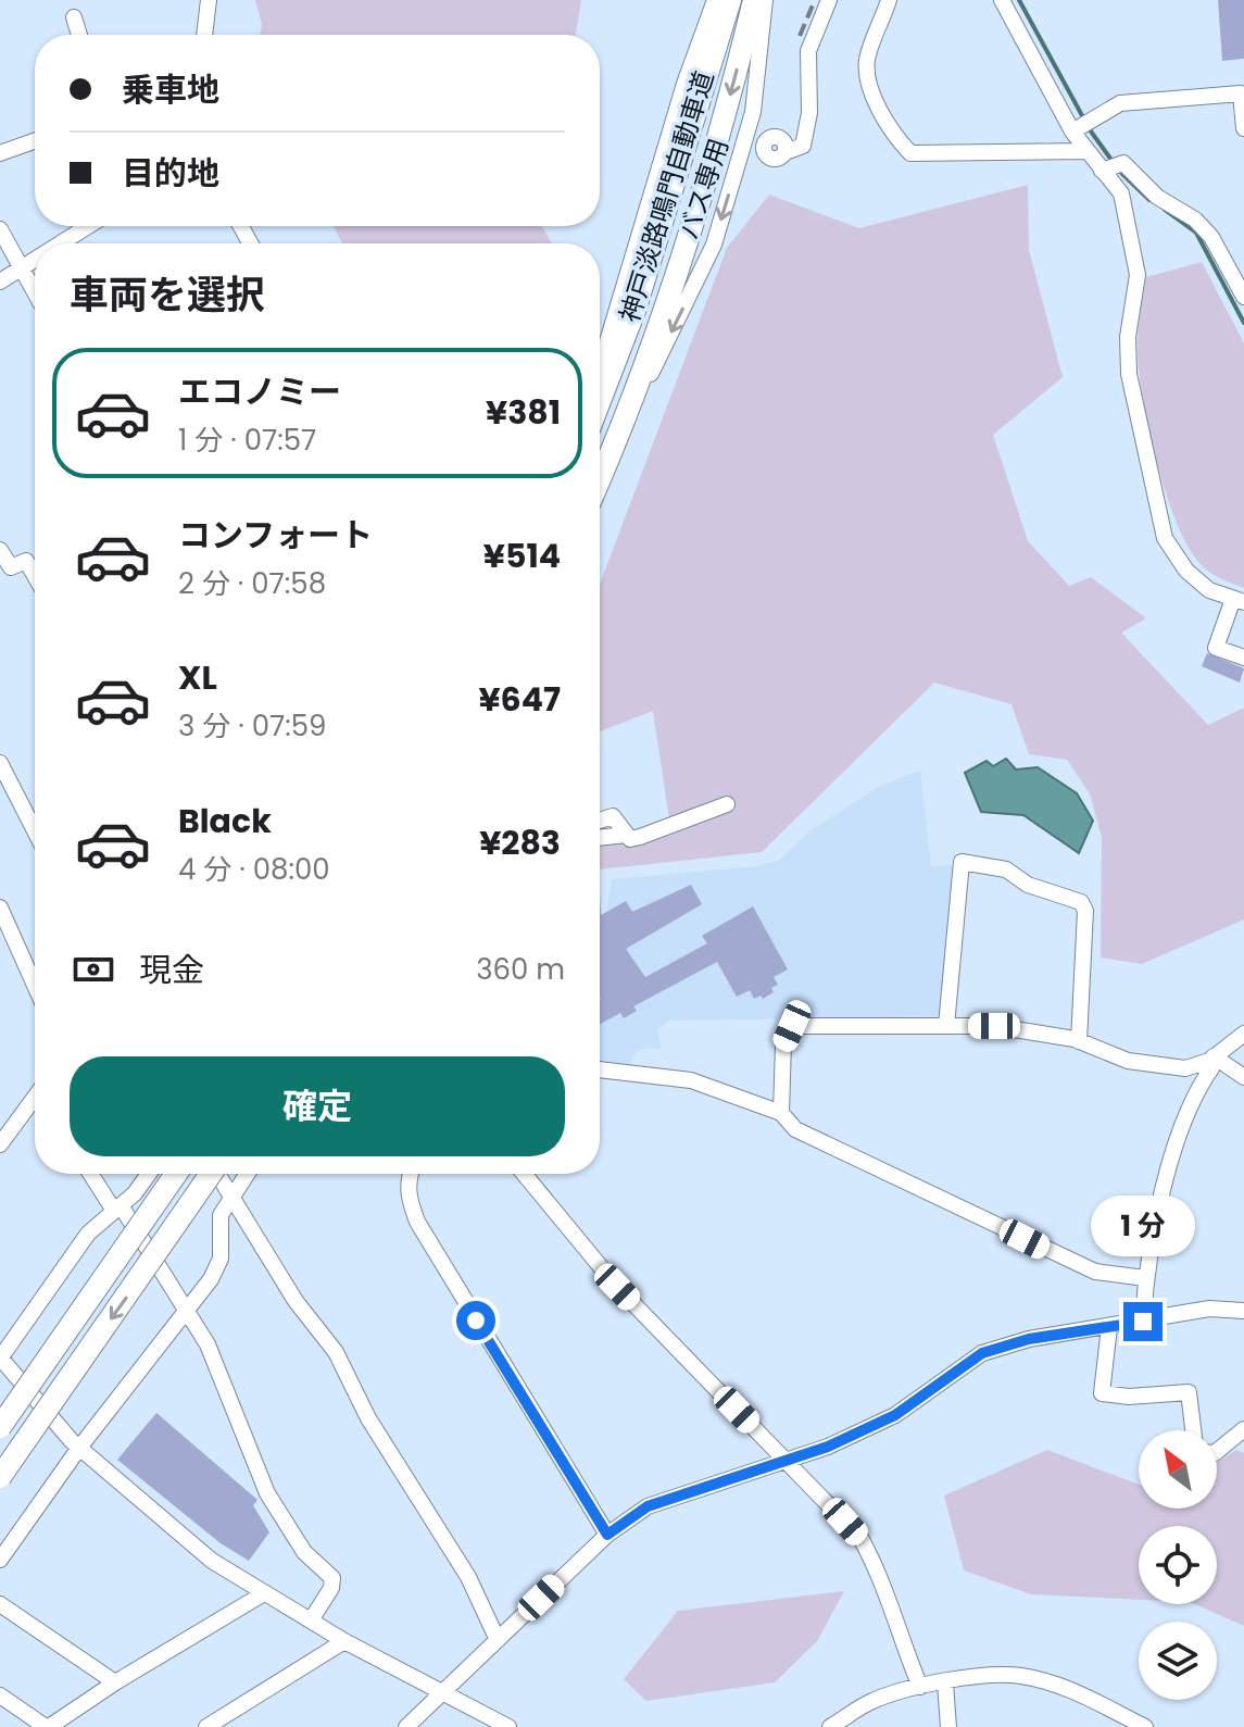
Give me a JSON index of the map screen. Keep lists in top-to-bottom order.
{
  "streets": {
    "highway": ["神戸淡路鳴門自動車道"],
    "street": ["バス専用"]
  },
  "crossings": [
    ["バス専用", "神戸淡路鳴門自動車道"]
  ],
  "north": "top left",
  "page": {
    "banner": ["乗車地", "目的地"],
    "heading": "車両を選択",
    "list": [
      {
        "name": "エコノミー",
        "note": "1 分 · 07:57",
        "value": "¥381"
      },
      {
        "name": "コンフォート",
        "note": "2 分 · 07:58",
        "value": "¥514"
      },
      {
        "name": "XL",
        "note": "3 分 · 07:59",
        "value": "¥647"
      },
      {
        "name": "Black",
        "note": "4 分 · 08:00",
        "value": "¥283"
      }
    ],
    "pay": ["現金", "360 m"],
    "buttons": "確定",
    "bubble": "1 分"
  }
}
